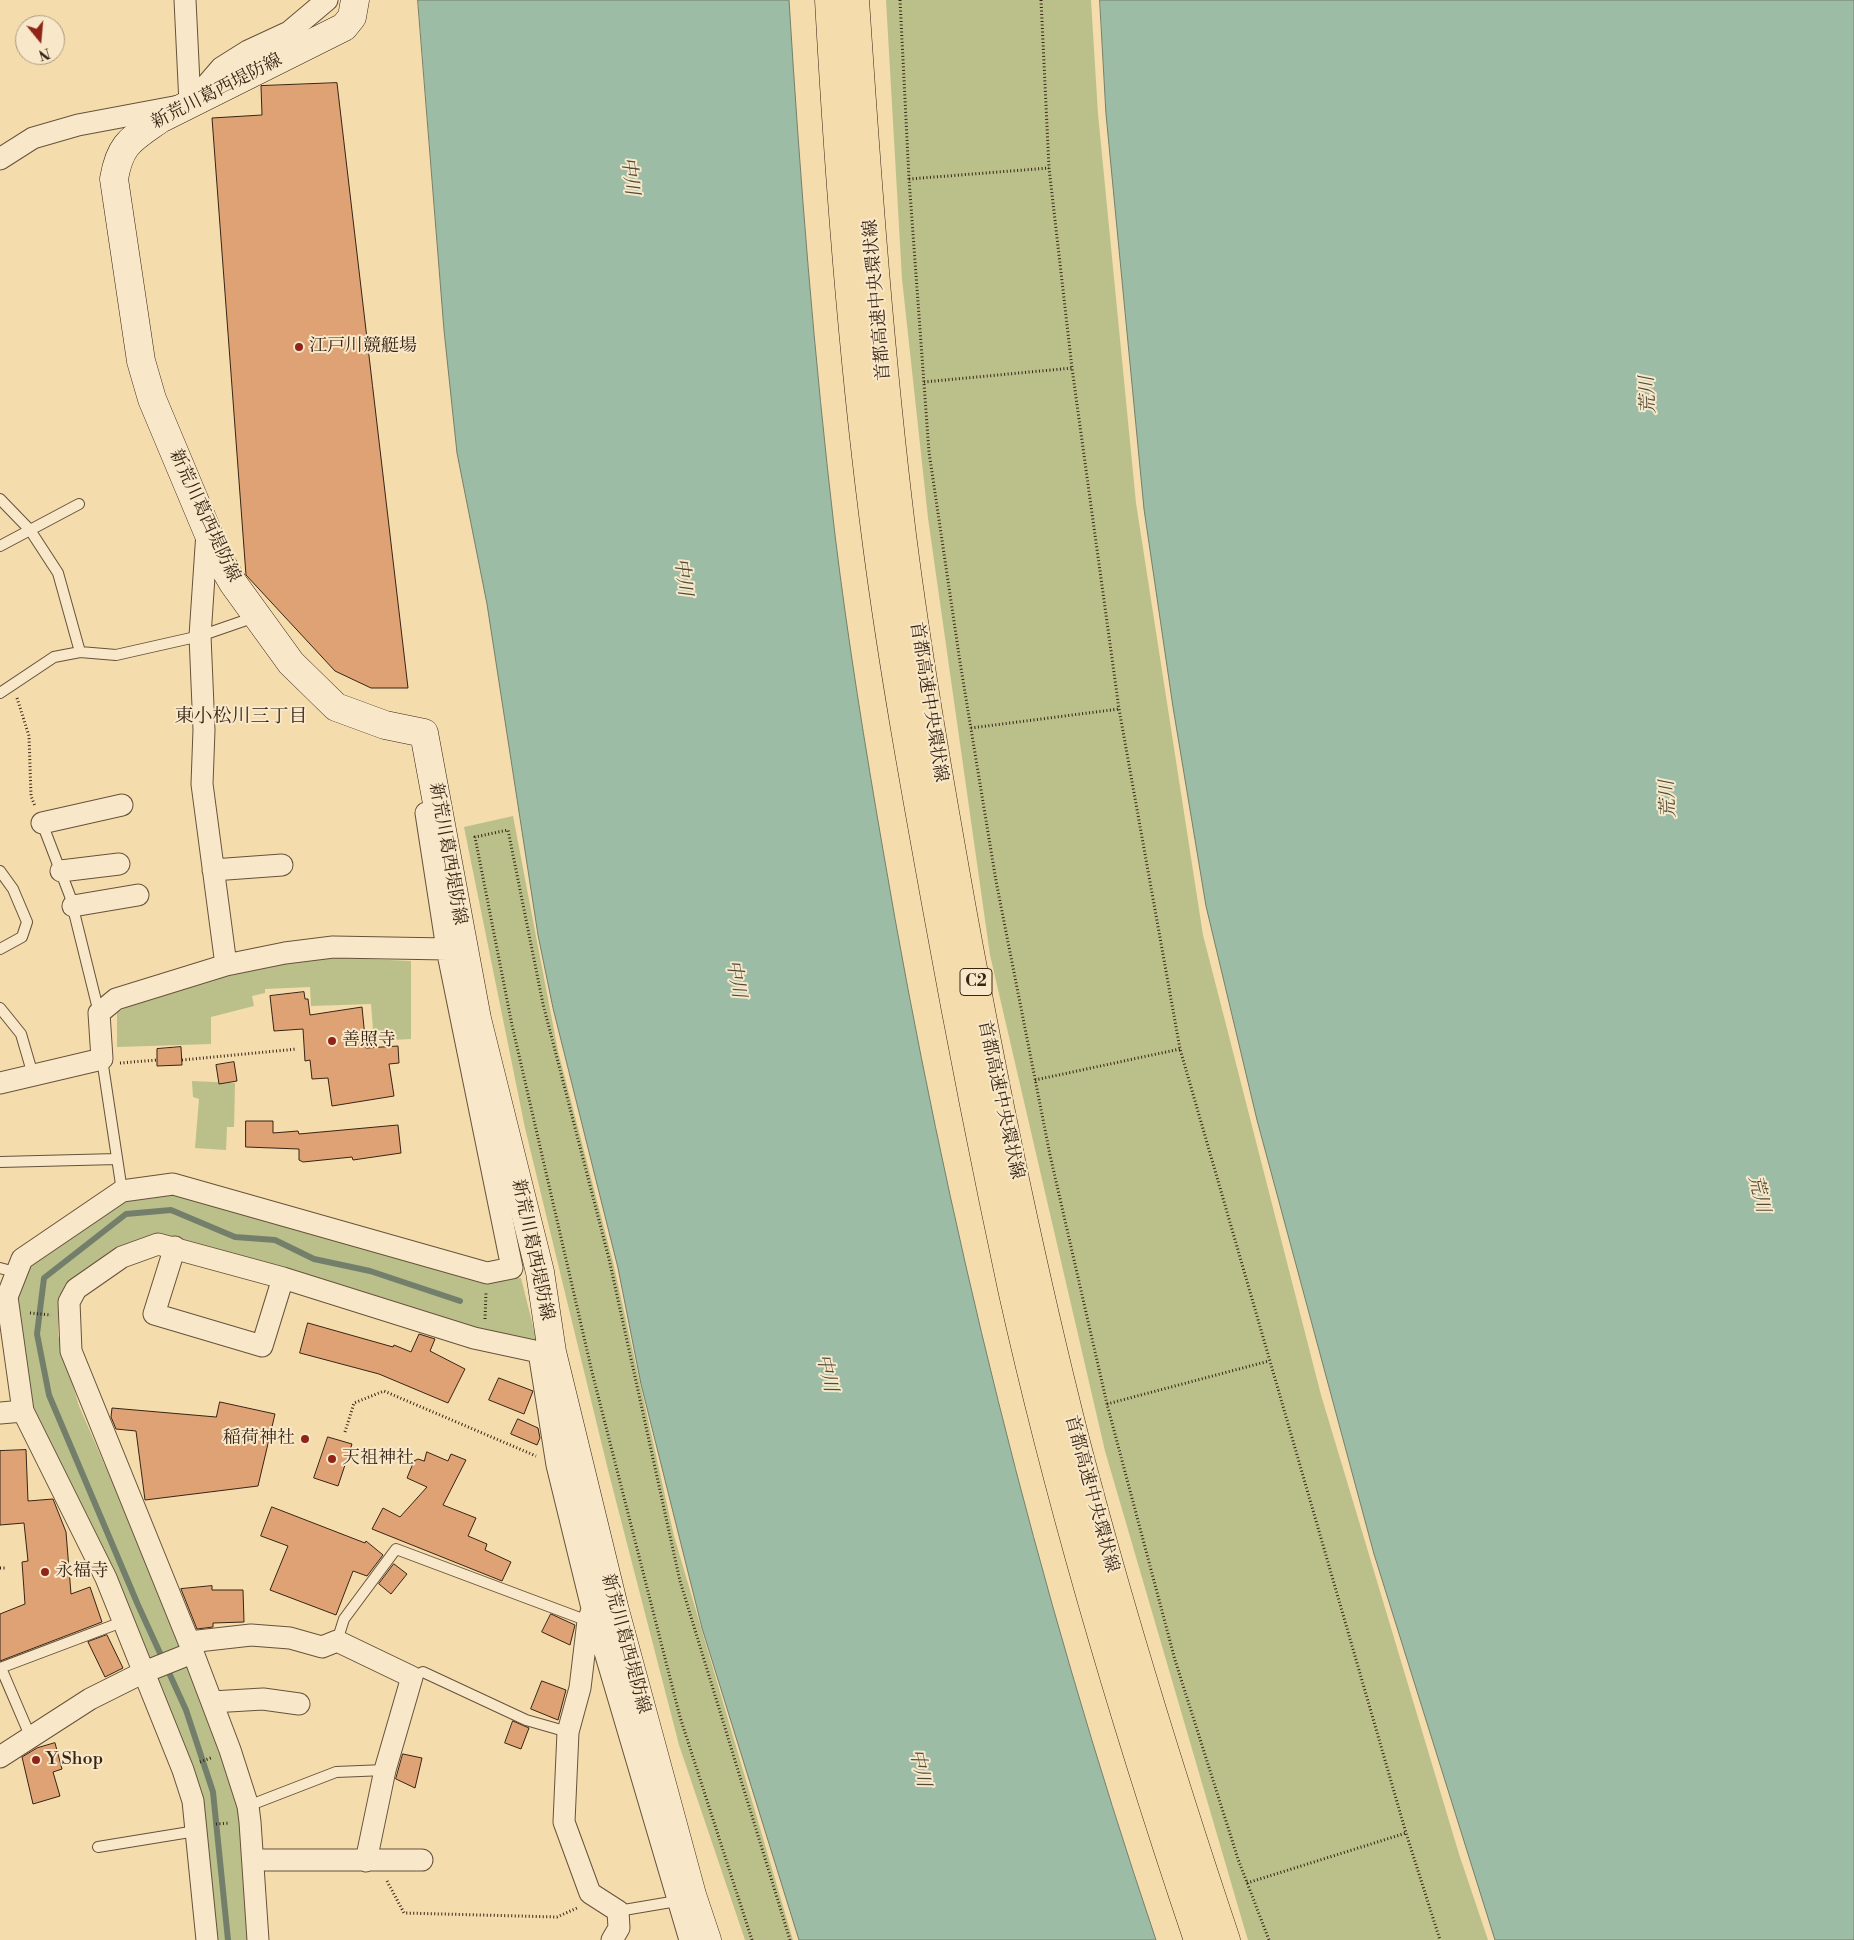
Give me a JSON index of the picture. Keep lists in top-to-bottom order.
{
  "streets": {
    "highway": ["首都高速中央環状線", "C2"],
    "main road": ["新荒川葛西堤防線"]
  },
  "districts": ["東小松川三丁目"],
  "water": ["中川", "荒川"],
  "places": [
    "江戸川競艇場",
    "善照寺",
    "稲荷神社",
    "天祖神社",
    "永福寺",
    "Y Shop"
  ],
  "north": "bottom"
}
